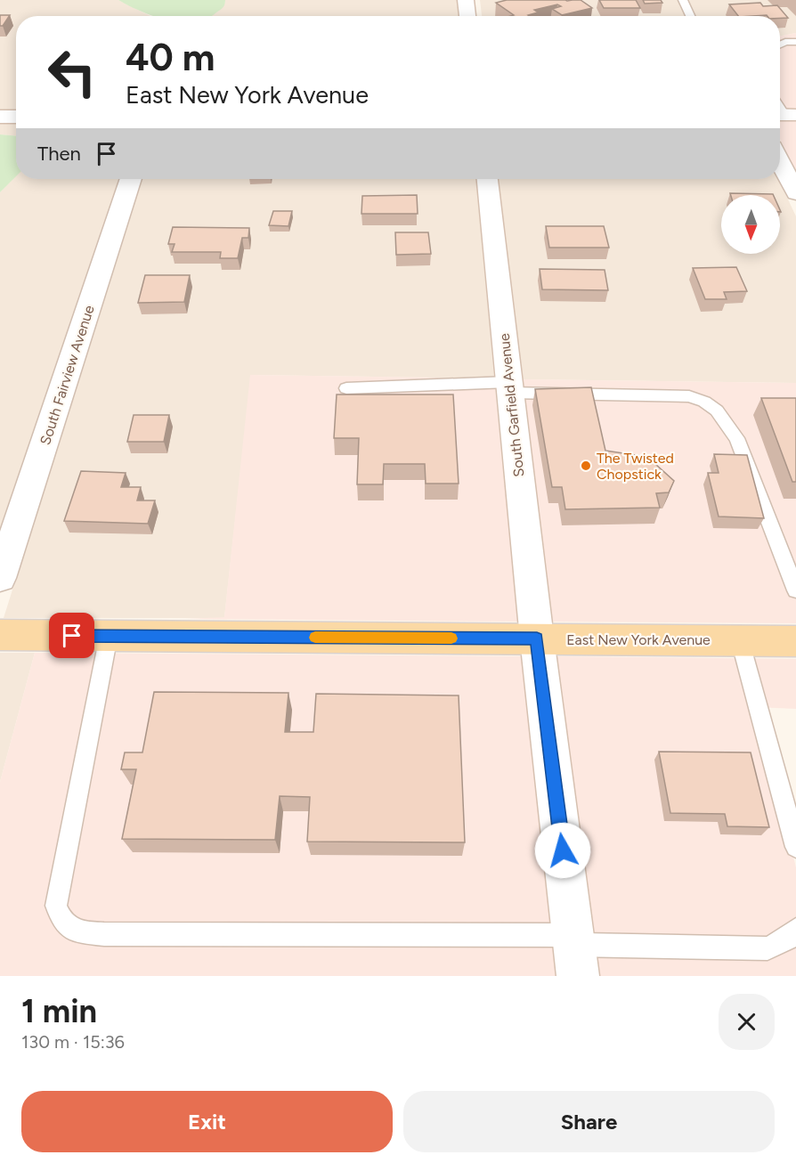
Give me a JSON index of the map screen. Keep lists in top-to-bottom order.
{
  "streets": {
    "main road": ["East New York Avenue"],
    "street": ["South Fairview Avenue", "South Garfield Avenue"]
  },
  "crossings": [
    ["South Garfield Avenue", "East New York Avenue"]
  ],
  "places": ["The Twisted Chopstick"],
  "north": "bottom",
  "page": {
    "turn": ["40 m", "East New York Avenue"],
    "then": "Then",
    "heading": ["1 min", "130 m · 15:36"],
    "buttons": ["Exit", "Share"]
  }
}
